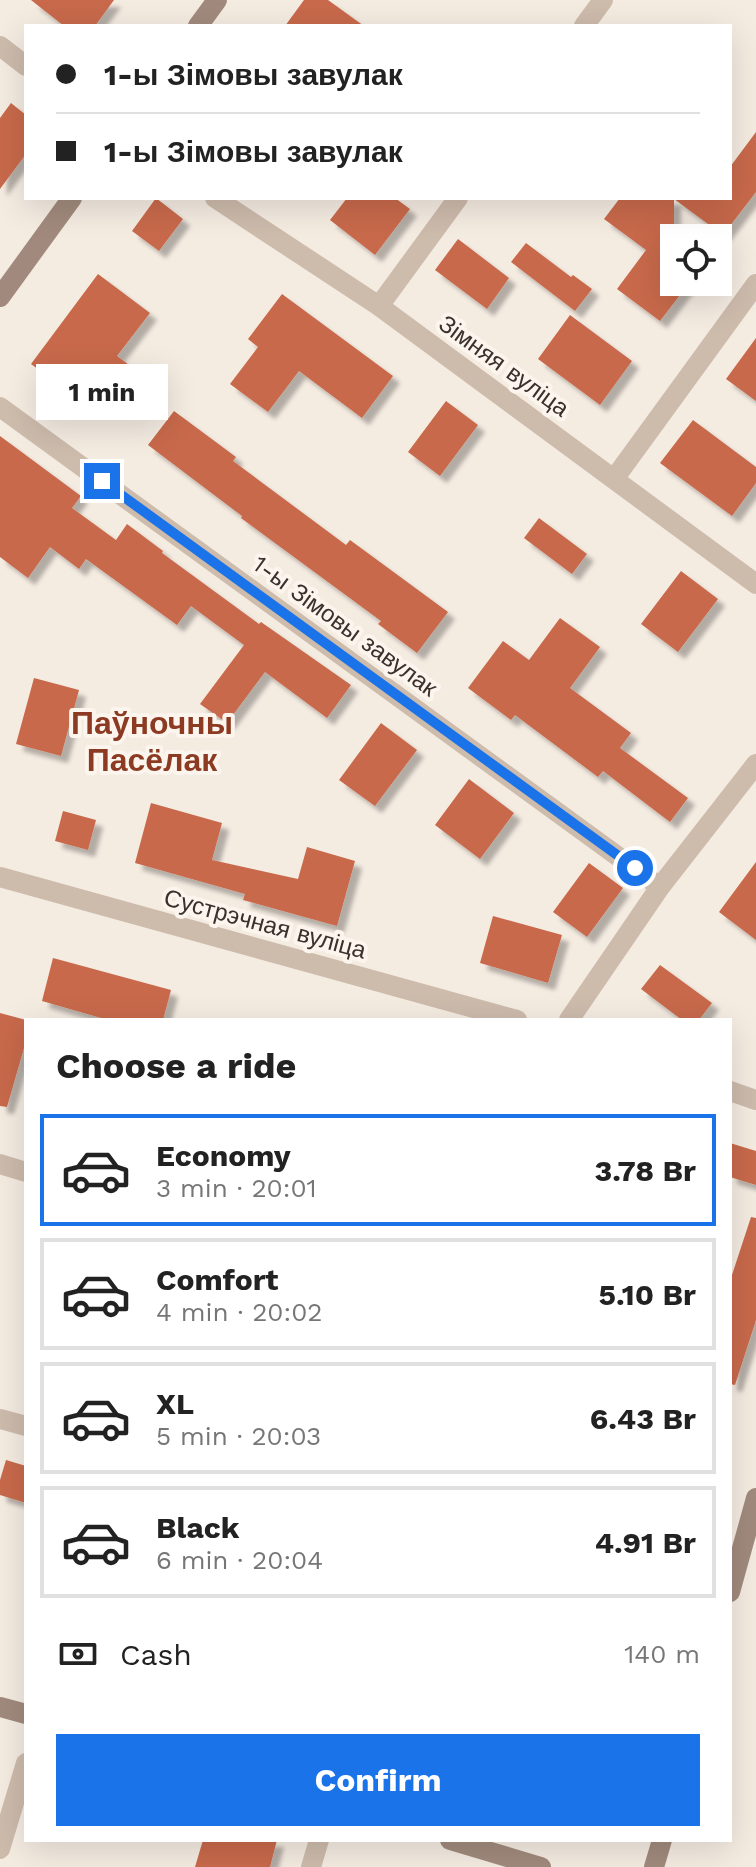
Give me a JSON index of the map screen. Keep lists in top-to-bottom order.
{
  "streets": {
    "street": ["Зімняя вуліца", "1-ы Зімовы завулак", "Сустрэчная вуліца"]
  },
  "districts": ["Паўночны Пасёлак"],
  "page": {
    "banner": ["1-ы Зімовы завулак", "1-ы Зімовы завулак"],
    "bubble": "1 min",
    "heading": "Choose a ride",
    "list": [
      {
        "name": "Economy",
        "note": "3 min · 20:01",
        "value": "3.78 Br"
      },
      {
        "name": "Comfort",
        "note": "4 min · 20:02",
        "value": "5.10 Br"
      },
      {
        "name": "XL",
        "note": "5 min · 20:03",
        "value": "6.43 Br"
      },
      {
        "name": "Black",
        "note": "6 min · 20:04",
        "value": "4.91 Br"
      }
    ],
    "pay": ["Cash", "140 m"],
    "buttons": "Confirm"
  }
}
